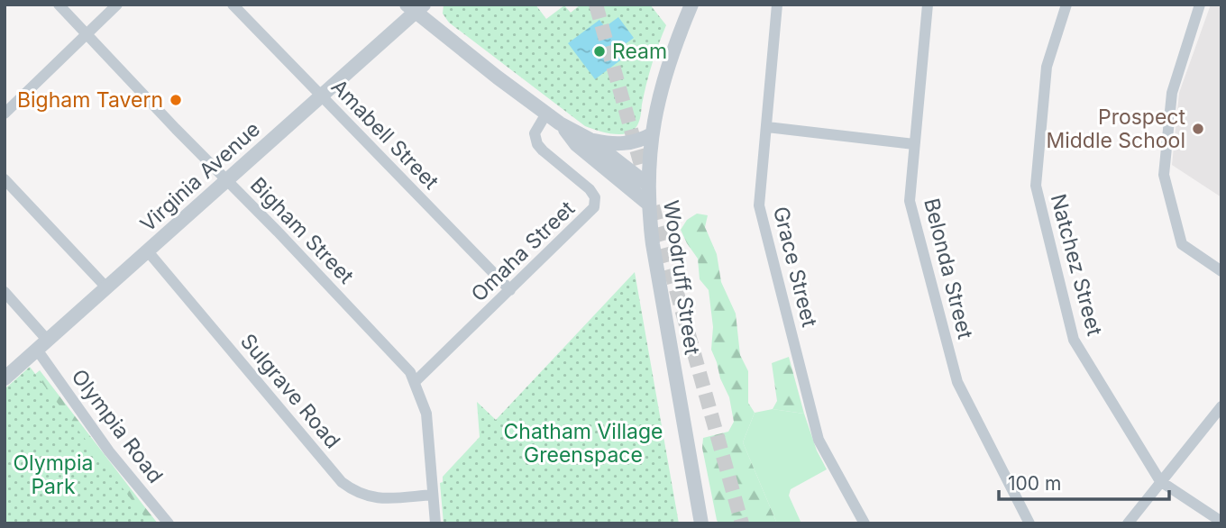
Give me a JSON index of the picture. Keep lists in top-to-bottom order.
{
  "streets": {
    "street": [
      "Amabell Street",
      "Virginia Avenue",
      "Bigham Street",
      "Omaha Street",
      "Natchez Street",
      "Grace Street",
      "Belonda Street",
      "Woodruff Street",
      "Sulgrave Road",
      "Olympia Road"
    ]
  },
  "crossings": [
    ["Amabell Street", "Virginia Avenue"],
    ["Amabell Street", "Omaha Street"],
    ["Virginia Avenue", "Bigham Street"],
    ["Virginia Avenue", "Sulgrave Road"],
    ["Virginia Avenue", "Olympia Road"],
    ["Bigham Street", "Omaha Street"],
    ["Bigham Street", "Sulgrave Road"]
  ],
  "parks": ["Chatham Village Greenspace", "Olympia Park"],
  "places": ["Ream", "Bigham Tavern", "Prospect Middle School"],
  "scale_bar": "100 m"
}
